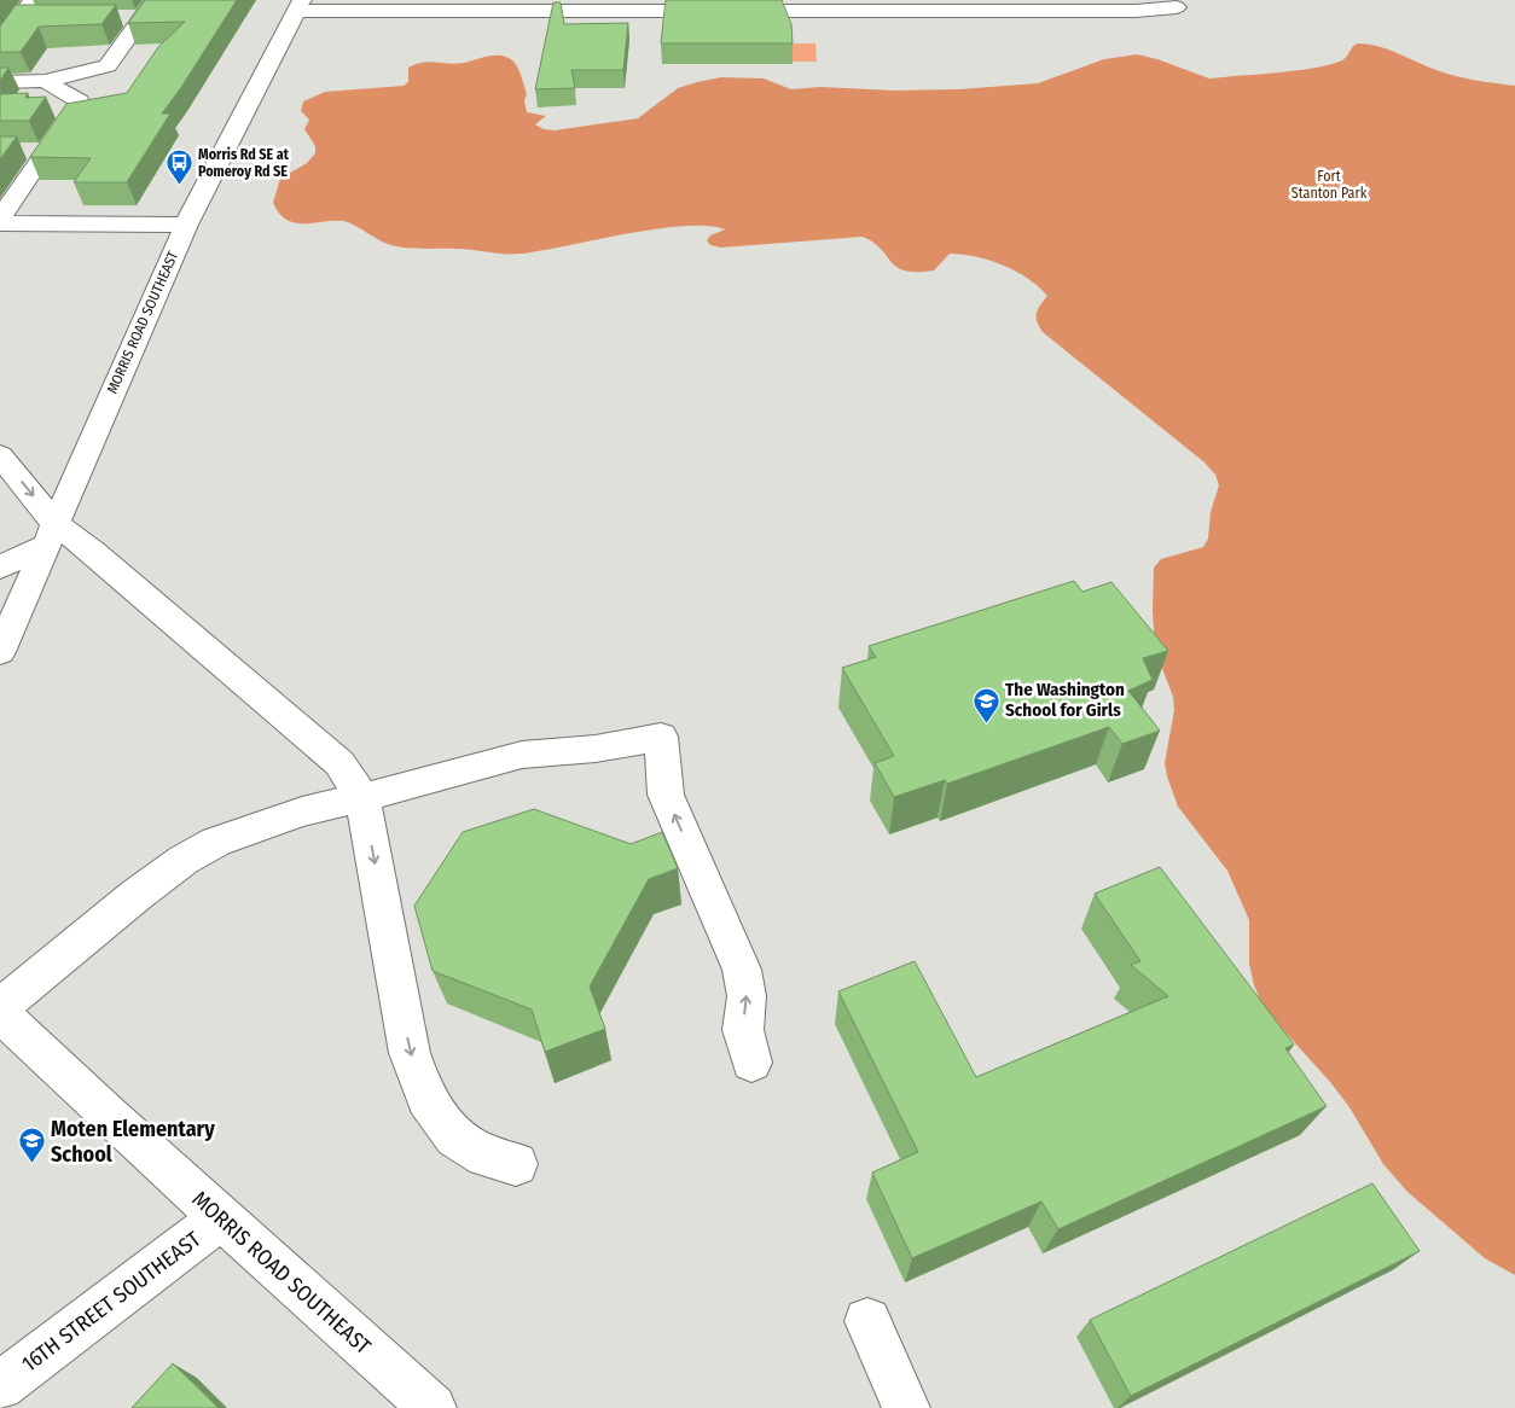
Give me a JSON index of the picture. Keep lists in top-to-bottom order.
{
  "streets": {
    "street": ["MORRIS ROAD SOUTHEAST", "16TH STREET SOUTHEAST"]
  },
  "crossings": [
    ["MORRIS ROAD SOUTHEAST", "16TH STREET SOUTHEAST"]
  ],
  "parks": ["Fort Stanton Park"],
  "places": {
    "bus stop": ["Morris Rd SE at Pomeroy Rd SE"],
    "school or university": ["The Washington School for Girls", "Moten Elementary School"]
  }
}
